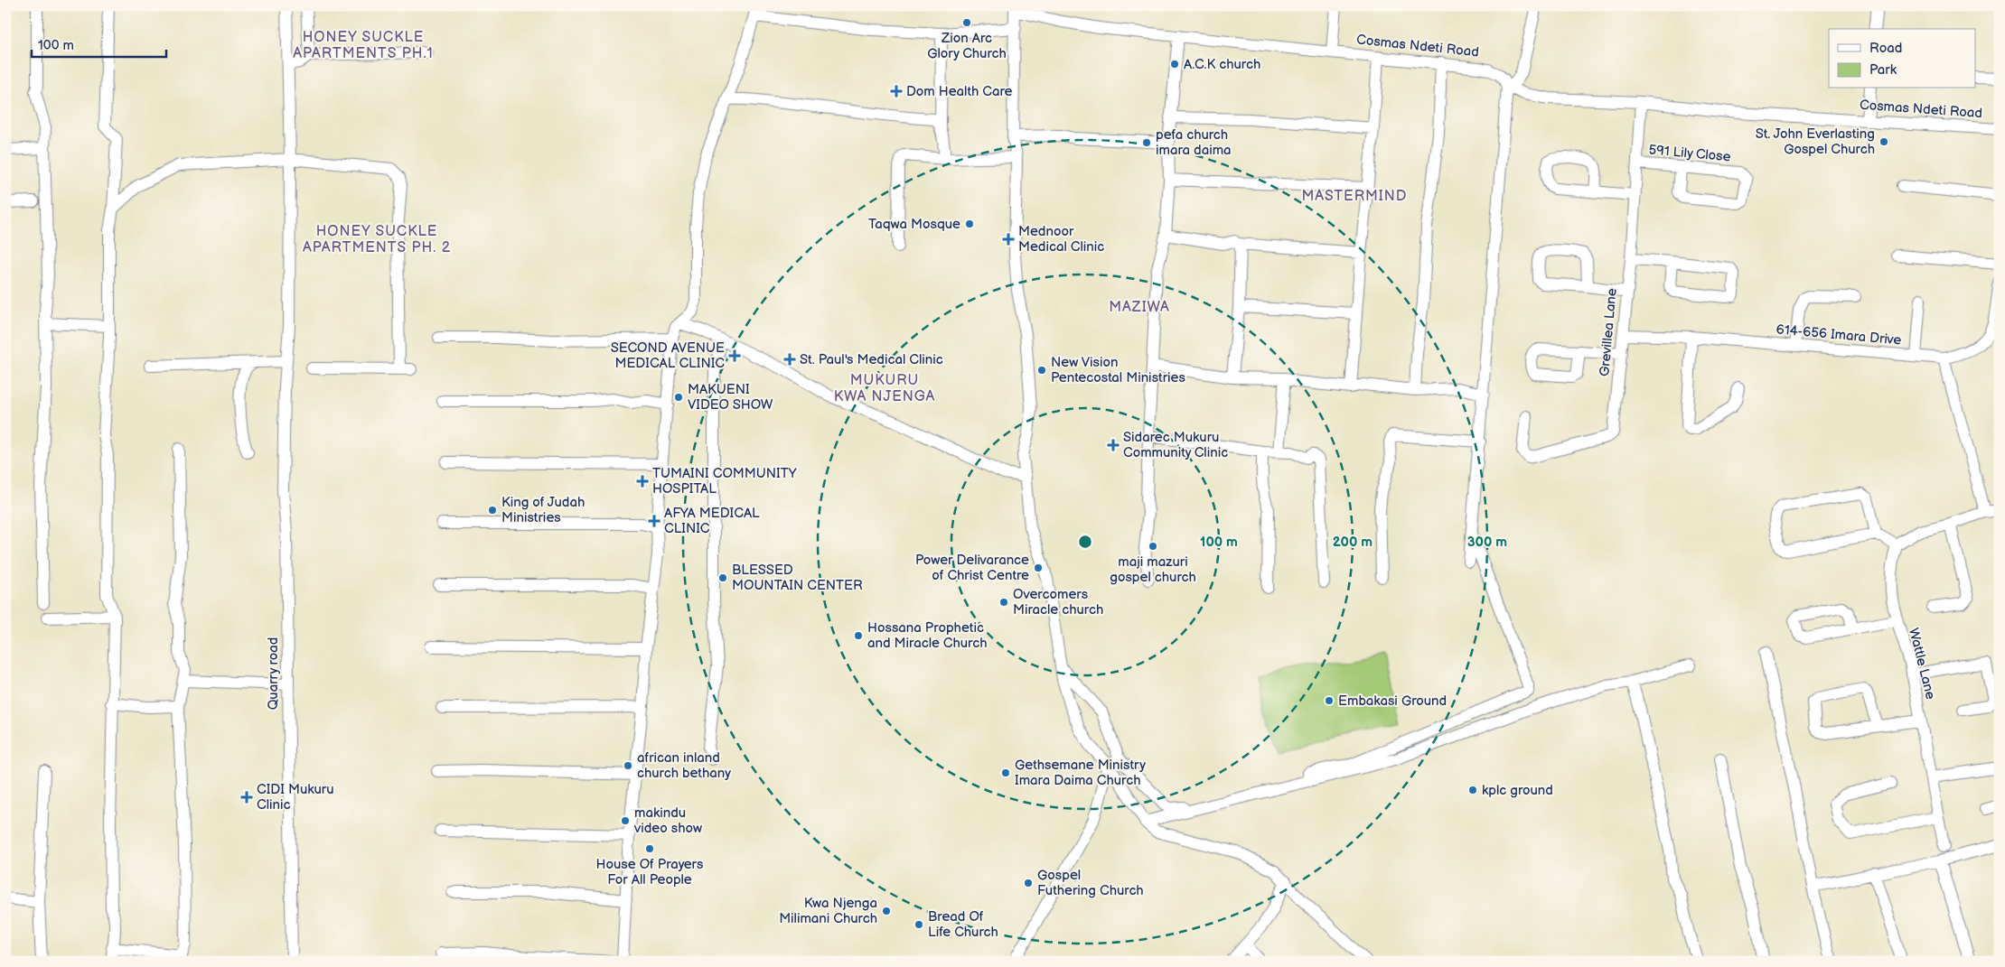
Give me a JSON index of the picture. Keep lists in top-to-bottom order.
{
  "streets": {
    "street": [
      "Cosmas Ndeti Road",
      "591 Lily Close",
      "Grevillea Lane",
      "614-656 Imara Drive",
      "Wattle Lane",
      "Quarry road"
    ]
  },
  "crossings": [
    ["Cosmas Ndeti Road", "Grevillea Lane"],
    ["591 Lily Close", "Grevillea Lane"],
    ["Grevillea Lane", "614-656 Imara Drive"]
  ],
  "districts": [
    "HONEY SUCKLE APARTMENTS PH.1",
    "MASTERMIND",
    "HONEY SUCKLE APARTMENTS PH. 2",
    "MAZIWA",
    "MUKURU KWA NJENGA"
  ],
  "places": {
    "other": [
      "Zion Arc Glory Church",
      "A.C.K church",
      "St. John Everlasting Gospel Church",
      "pefa church imara daima",
      "Taqwa Mosque",
      "New Vision Pentecostal Ministries",
      "MAKUENI VIDEO SHOW",
      "King of Judah Ministries",
      "maji mazuri gospel church",
      "Power Delivarance of Christ Centre",
      "BLESSED MOUNTAIN CENTER",
      "Overcomers Miracle church",
      "Hossana Prophetic and Miracle Church",
      "Embakasi Ground",
      "african inland church bethany",
      "Gethsemane Ministry Imara Daima Church",
      "kplc ground",
      "makindu video show",
      "House Of Prayers For All People",
      "Gospel Futhering Church",
      "Kwa Njenga Milimani Church",
      "Bread Of Life Church"
    ],
    "health": [
      "Dom Health Care",
      "Mednoor Medical Clinic",
      "SECOND AVENUE MEDICAL CLINIC",
      "St. Paul's Medical Clinic",
      "Sidarec Mukuru Community Clinic",
      "TUMAINI COMMUNITY HOSPITAL",
      "AFYA MEDICAL CLINIC",
      "CIDI Mukuru Clinic"
    ]
  },
  "legend": ["Road", "Park"],
  "scale_bar": "100 m",
  "rings": ["100 m", "200 m", "300 m"]
}
